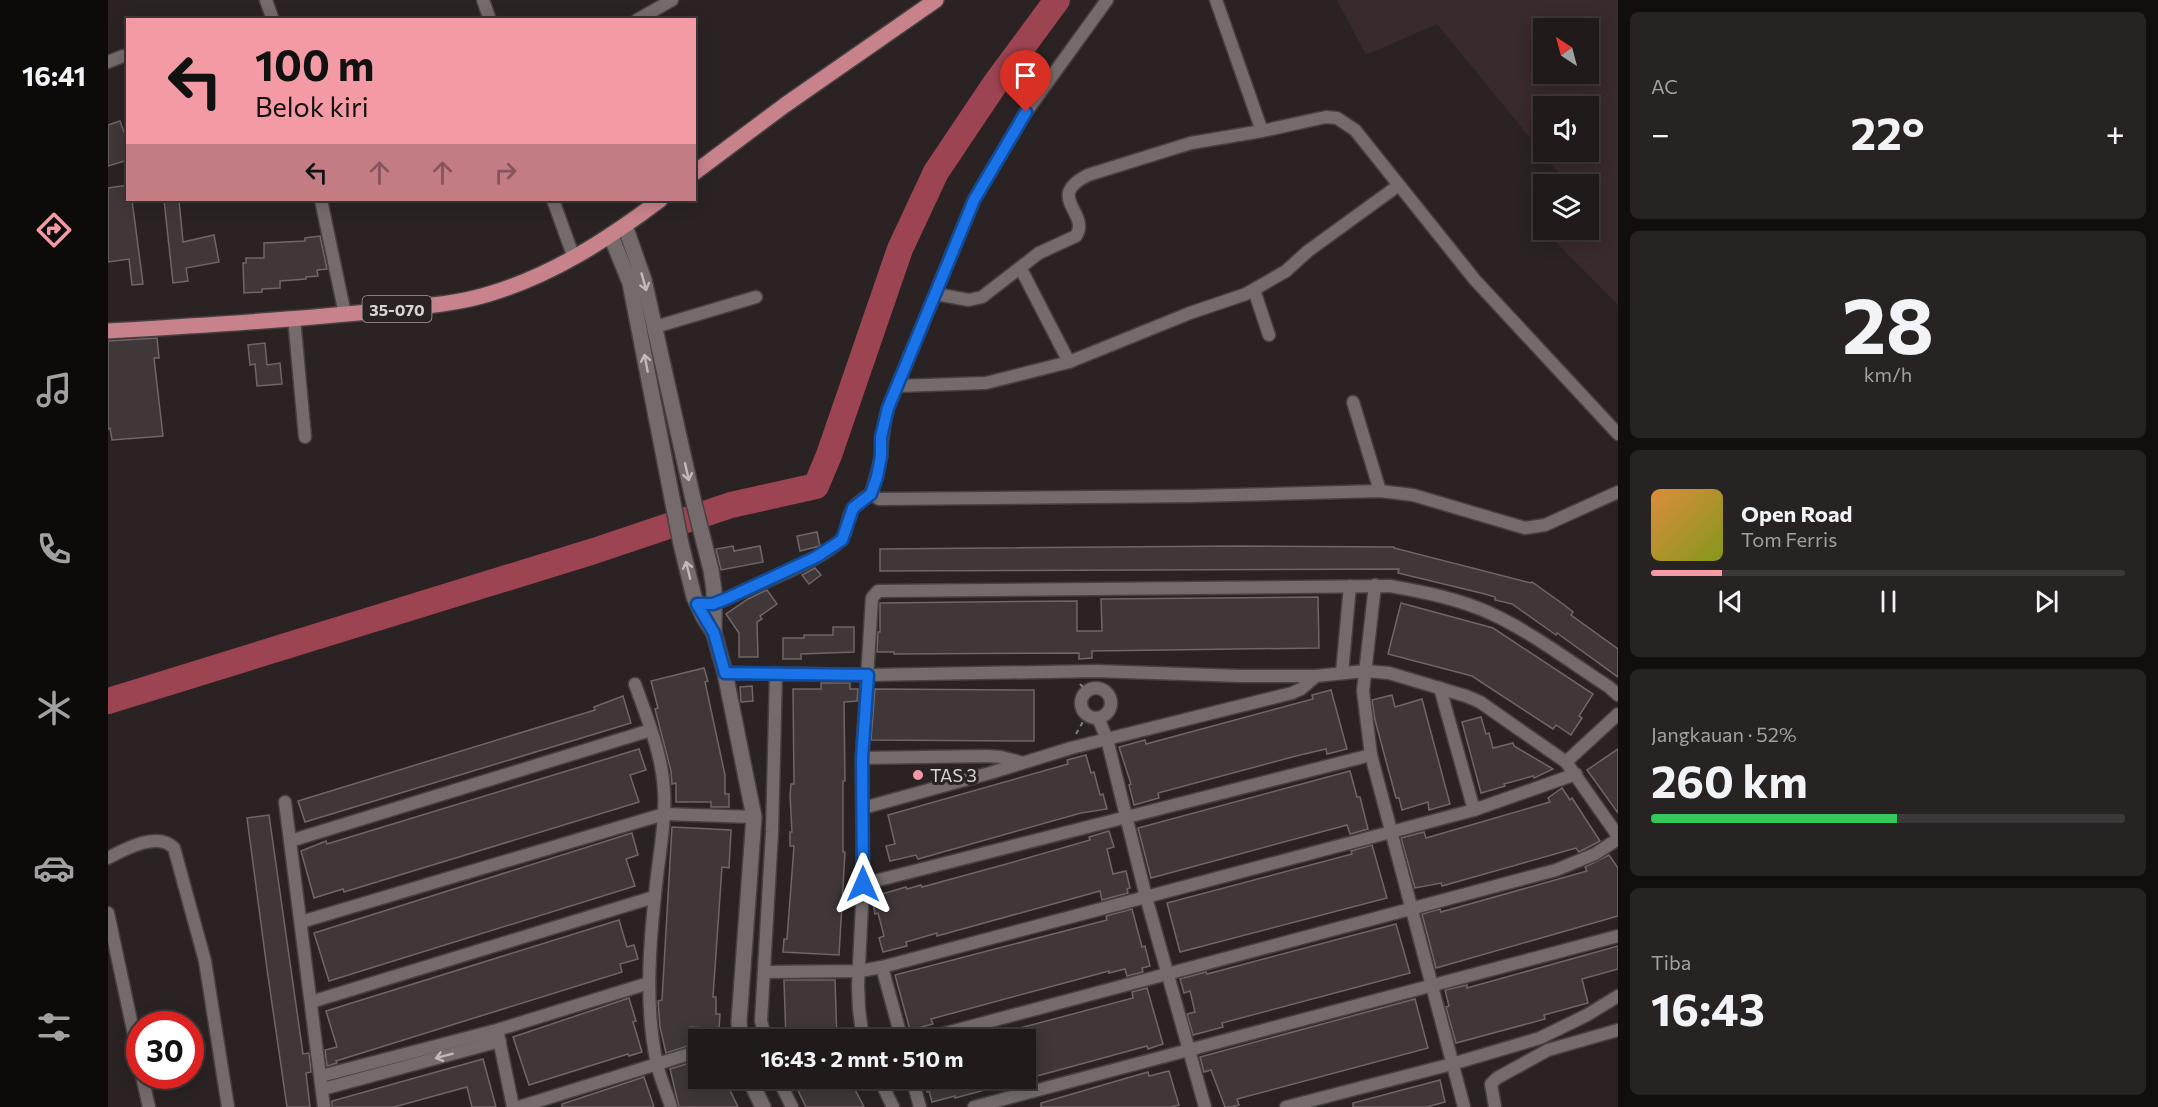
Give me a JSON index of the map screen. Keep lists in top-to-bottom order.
{
  "streets": {
    "main road": ["35-070"]
  },
  "places": ["TAS 3"],
  "north": "top left",
  "page": {
    "tabs": "16:41",
    "tile": [
      "AC",
      ["28", "km/h"],
      ["Jangkauan · 52%", "260 km"],
      ["Tiba", "16:43"]
    ],
    "turn": ["100 m", "Belok kiri"],
    "heat": ["−", "22°", "+"],
    "song": ["Open Road", "Tom Ferris"],
    "limit": "30",
    "trip": "16:43 · 2 mnt · 510 m"
  }
}
